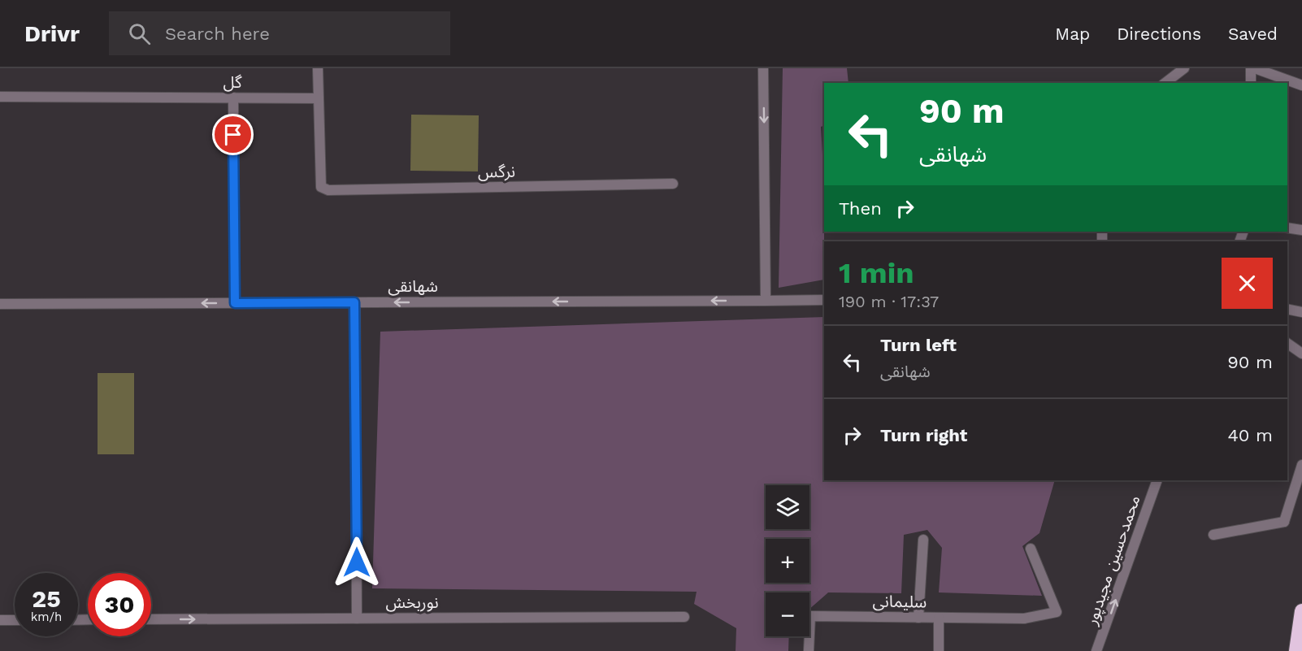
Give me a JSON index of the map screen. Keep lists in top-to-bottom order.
{
  "streets": {
    "street": [
      "گل",
      "نرگس",
      "شهانقی",
      "محمدحسین مجیدپور",
      "سلیمانی",
      "نوربخش"
    ]
  },
  "crossings": [
    ["گل", "نرگس"]
  ],
  "one_way": ["شهانقی", "محمدحسین مجیدپور", "نوربخش"],
  "page": {
    "header": "Drivr",
    "search": "Search here",
    "nav": ["Map", "Directions", "Saved"],
    "turn": ["90 m", "شهانقی"],
    "then": "Then",
    "heading": ["1 min", "190 m · 17:37"],
    "list": [
      {
        "name": "Turn left",
        "note": "شهانقی",
        "value": "90 m"
      },
      {
        "name": "Turn right",
        "value": "40 m"
      }
    ],
    "map_buttons": ["+", "−"],
    "speed": "25 km/h",
    "limit": "30"
  }
}
